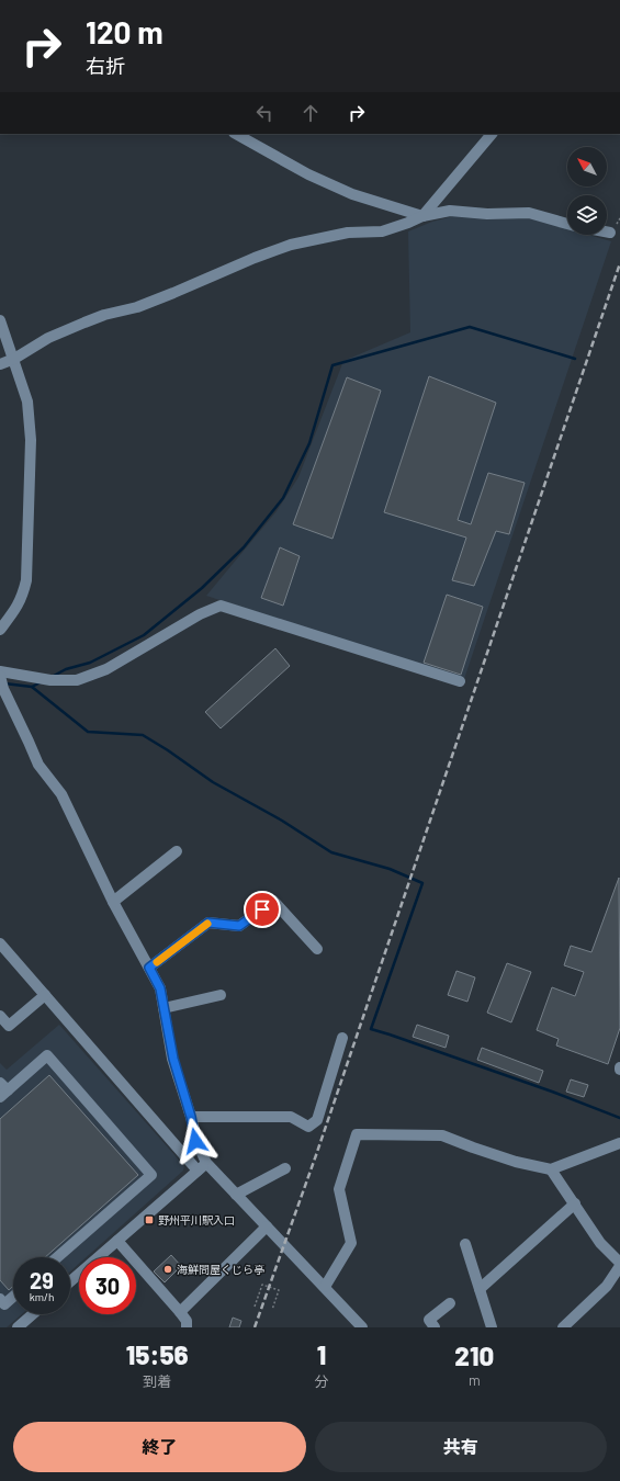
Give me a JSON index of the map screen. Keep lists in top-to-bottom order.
{
  "places": {
    "transit": ["野州平川駅入口"],
    "other": ["海鮮問屋くじら亭"]
  },
  "north": "top left",
  "page": {
    "turn": ["120 m", "右折"],
    "speed": "29 km/h",
    "limit": "30",
    "eta": [
      "15:56",
      "到着",
      "1",
      "分",
      "210",
      "m"
    ],
    "buttons": ["終了", "共有"]
  }
}
